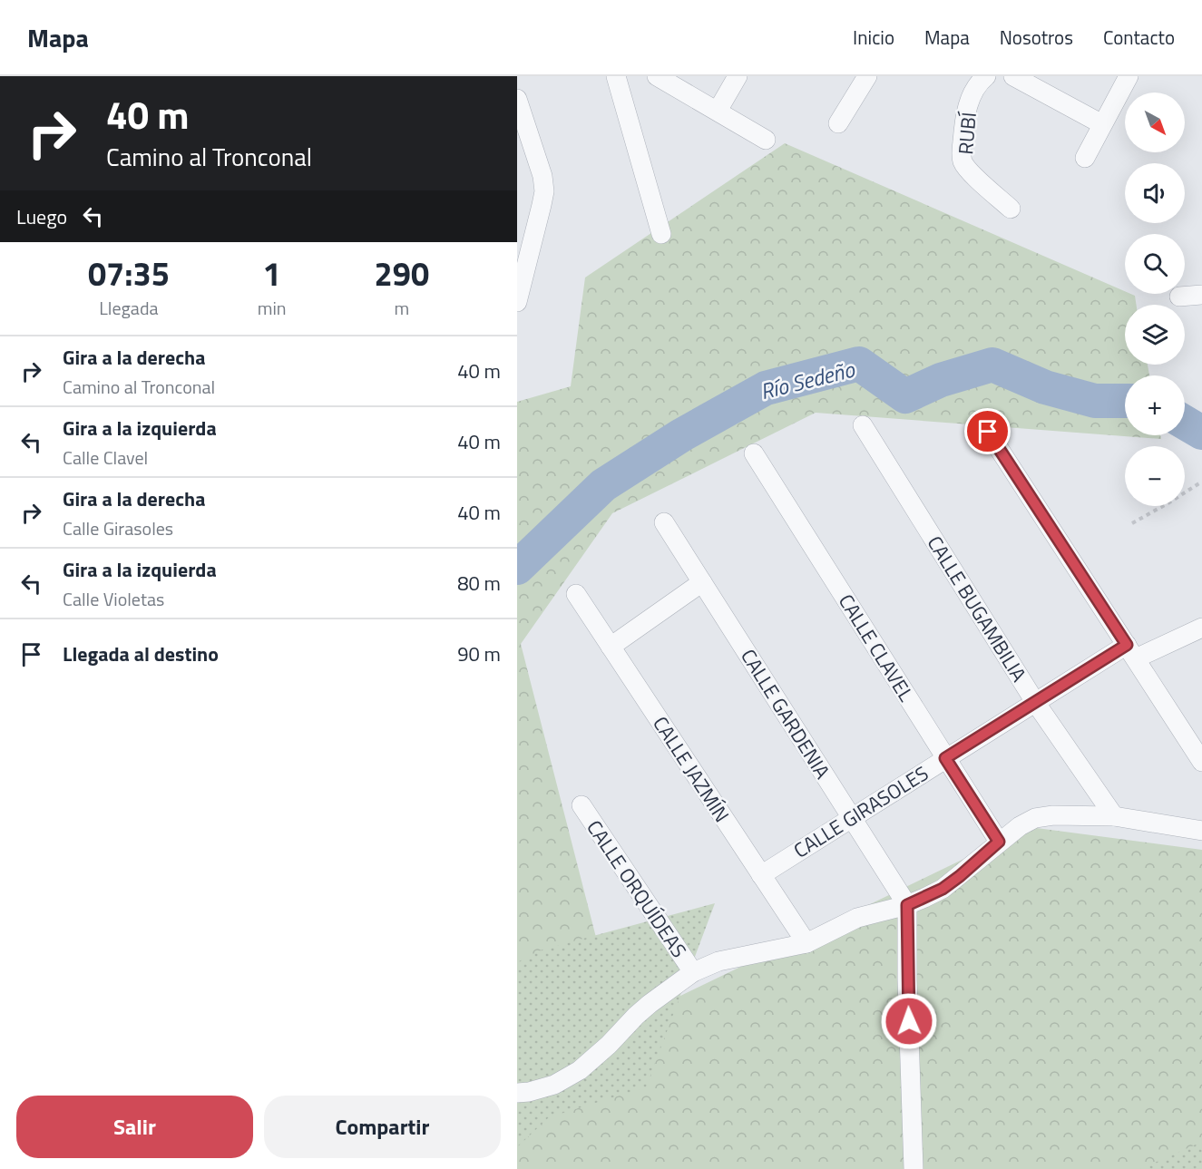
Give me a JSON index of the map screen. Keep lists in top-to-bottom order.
{
  "streets": {
    "street": [
      "RUBÍ",
      "CALLE BUGAMBILIA",
      "CALLE CLAVEL",
      "CALLE GARDENIA",
      "CALLE JAZMÍN",
      "CALLE GIRASOLES",
      "CALLE ORQUÍDEAS"
    ]
  },
  "crossings": [
    ["CALLE BUGAMBILIA", "CALLE GIRASOLES"],
    ["CALLE CLAVEL", "CALLE GIRASOLES"],
    ["CALLE GARDENIA", "CALLE GIRASOLES"],
    ["CALLE JAZMÍN", "CALLE GIRASOLES"]
  ],
  "water": ["Río Sedeño"],
  "north": "bottom right",
  "page": {
    "header": "Mapa",
    "nav": [
      "Inicio",
      "Mapa",
      "Nosotros",
      "Contacto"
    ],
    "turn": ["40 m", "Camino al Tronconal"],
    "map_buttons": ["+", "−"],
    "then": "Luego",
    "eta": [
      "07:35",
      "Llegada",
      "1",
      "min",
      "290",
      "m"
    ],
    "list": [
      {
        "name": "Gira a la derecha",
        "note": "Camino al Tronconal",
        "value": "40 m"
      },
      {
        "name": "Gira a la izquierda",
        "note": "Calle Clavel",
        "value": "40 m"
      },
      {
        "name": "Gira a la derecha",
        "note": "Calle Girasoles",
        "value": "40 m"
      },
      {
        "name": "Gira a la izquierda",
        "note": "Calle Violetas",
        "value": "80 m"
      },
      {
        "name": "Llegada al destino",
        "value": "90 m"
      }
    ],
    "buttons": ["Salir", "Compartir"]
  }
}
